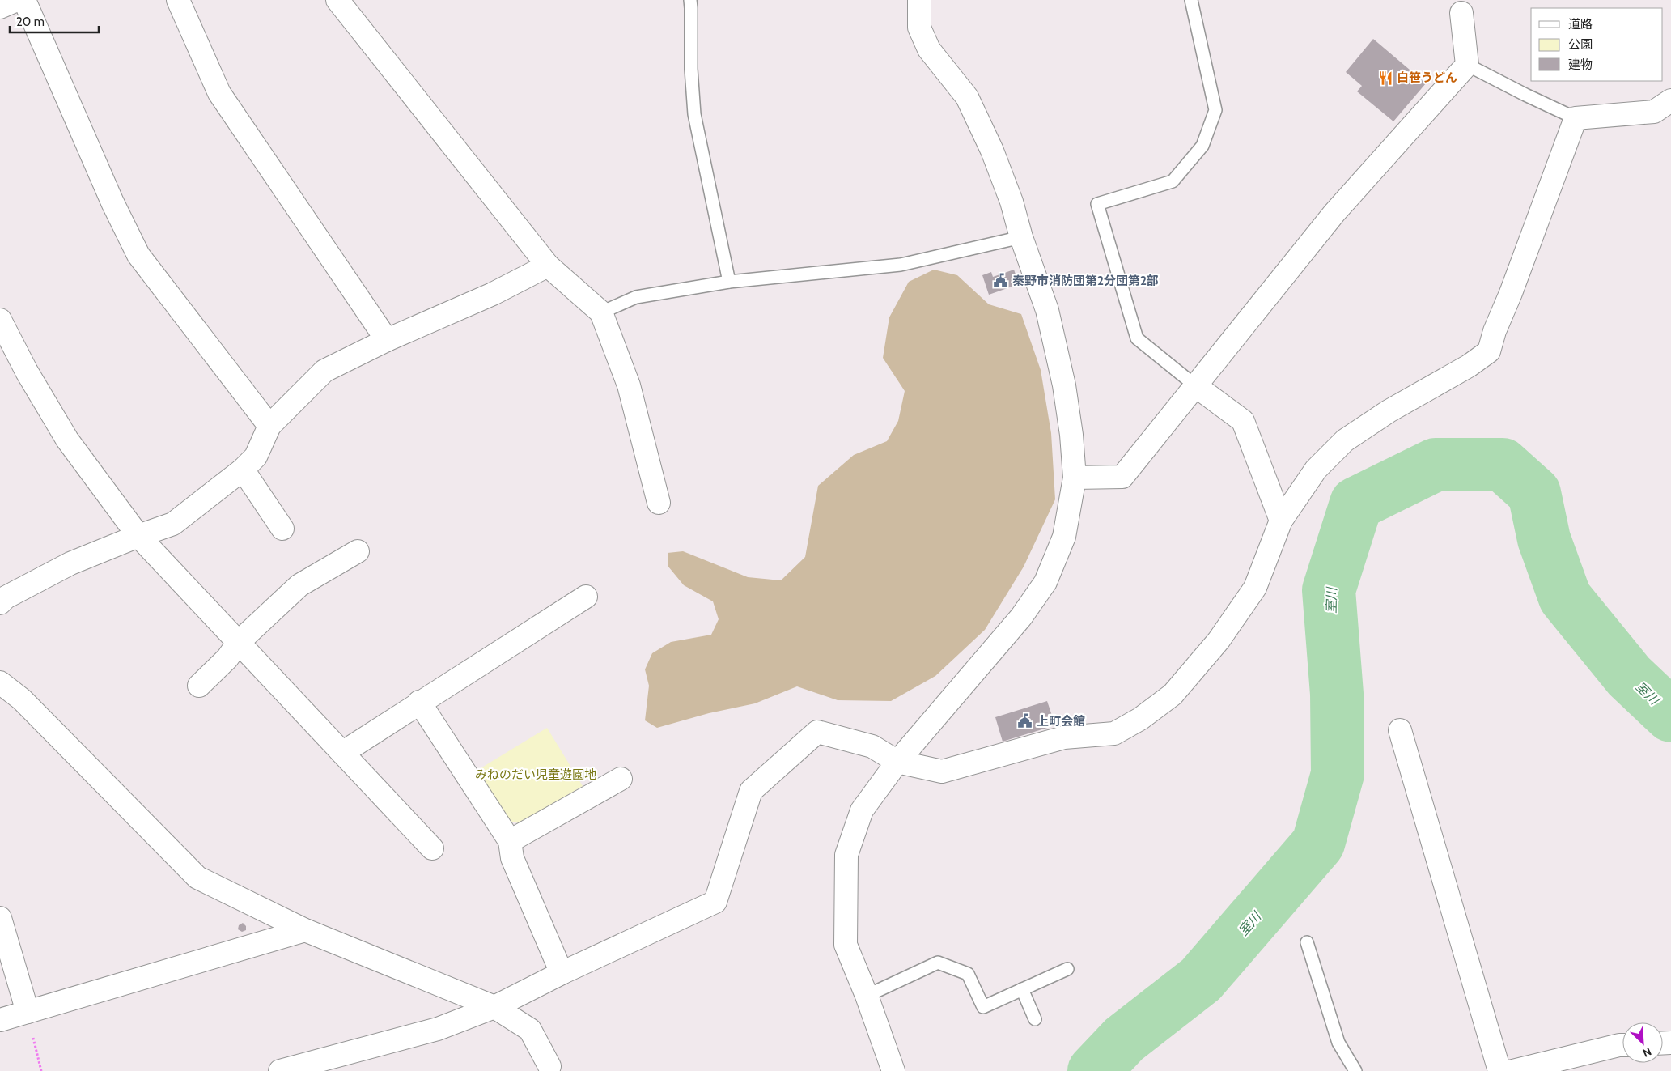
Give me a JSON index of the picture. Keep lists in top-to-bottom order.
{
  "water": ["室川"],
  "parks": ["みねのだい児童遊園地"],
  "places": {
    "restaurant": ["白笹うどん"],
    "public building": ["秦野市消防団第2分団第2部", "上町会館"]
  },
  "legend": ["道路", "公園", "建物"],
  "scale_bar": "20 m",
  "north": "bottom right"
}
